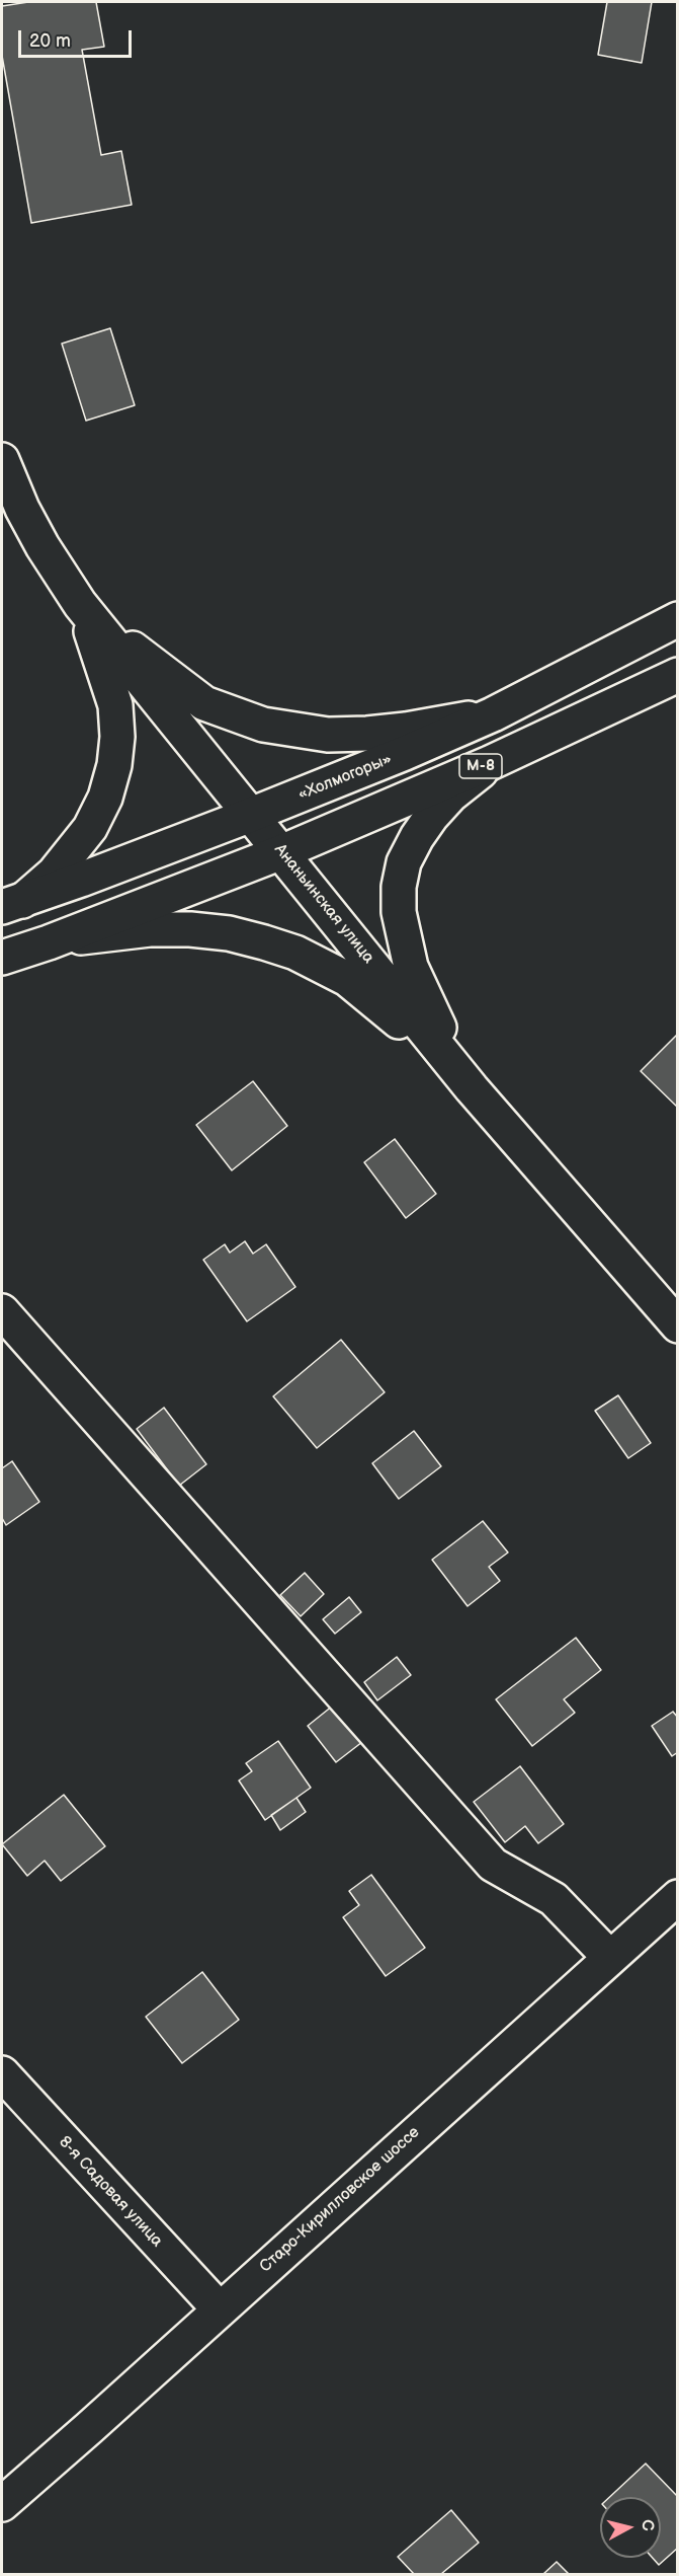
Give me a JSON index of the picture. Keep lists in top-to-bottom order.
{
  "streets": {
    "main road": [
      "М-8",
      "«Холмогоры»",
      "Ананьинская улица",
      "8-я Садовая улица",
      "Старо-Кирилловское шоссе"
    ]
  },
  "crossings": [
    ["М-8", "Ананьинская улица"],
    ["«Холмогоры»", "Ананьинская улица"],
    ["8-я Садовая улица", "Старо-Кирилловское шоссе"]
  ],
  "scale_bar": "20 m",
  "north": "right"
}
